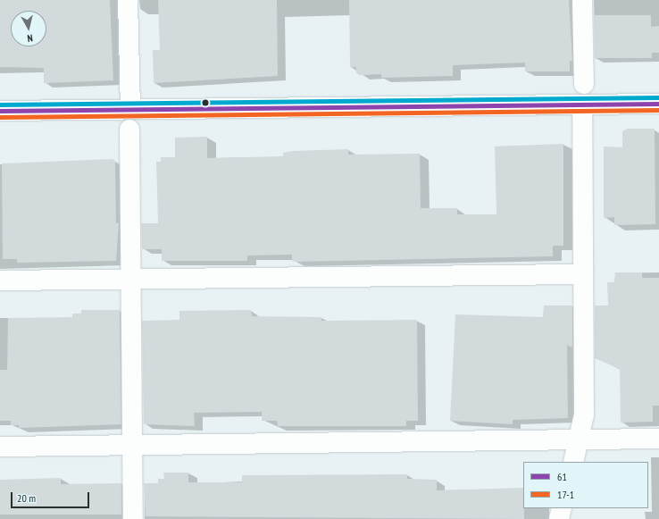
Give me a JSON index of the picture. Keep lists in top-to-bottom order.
{
  "lines": ["transit line 61", "transit line 17-1"],
  "legend": ["61", "17-1"],
  "scale_bar": "20 m",
  "north": "bottom"
}
